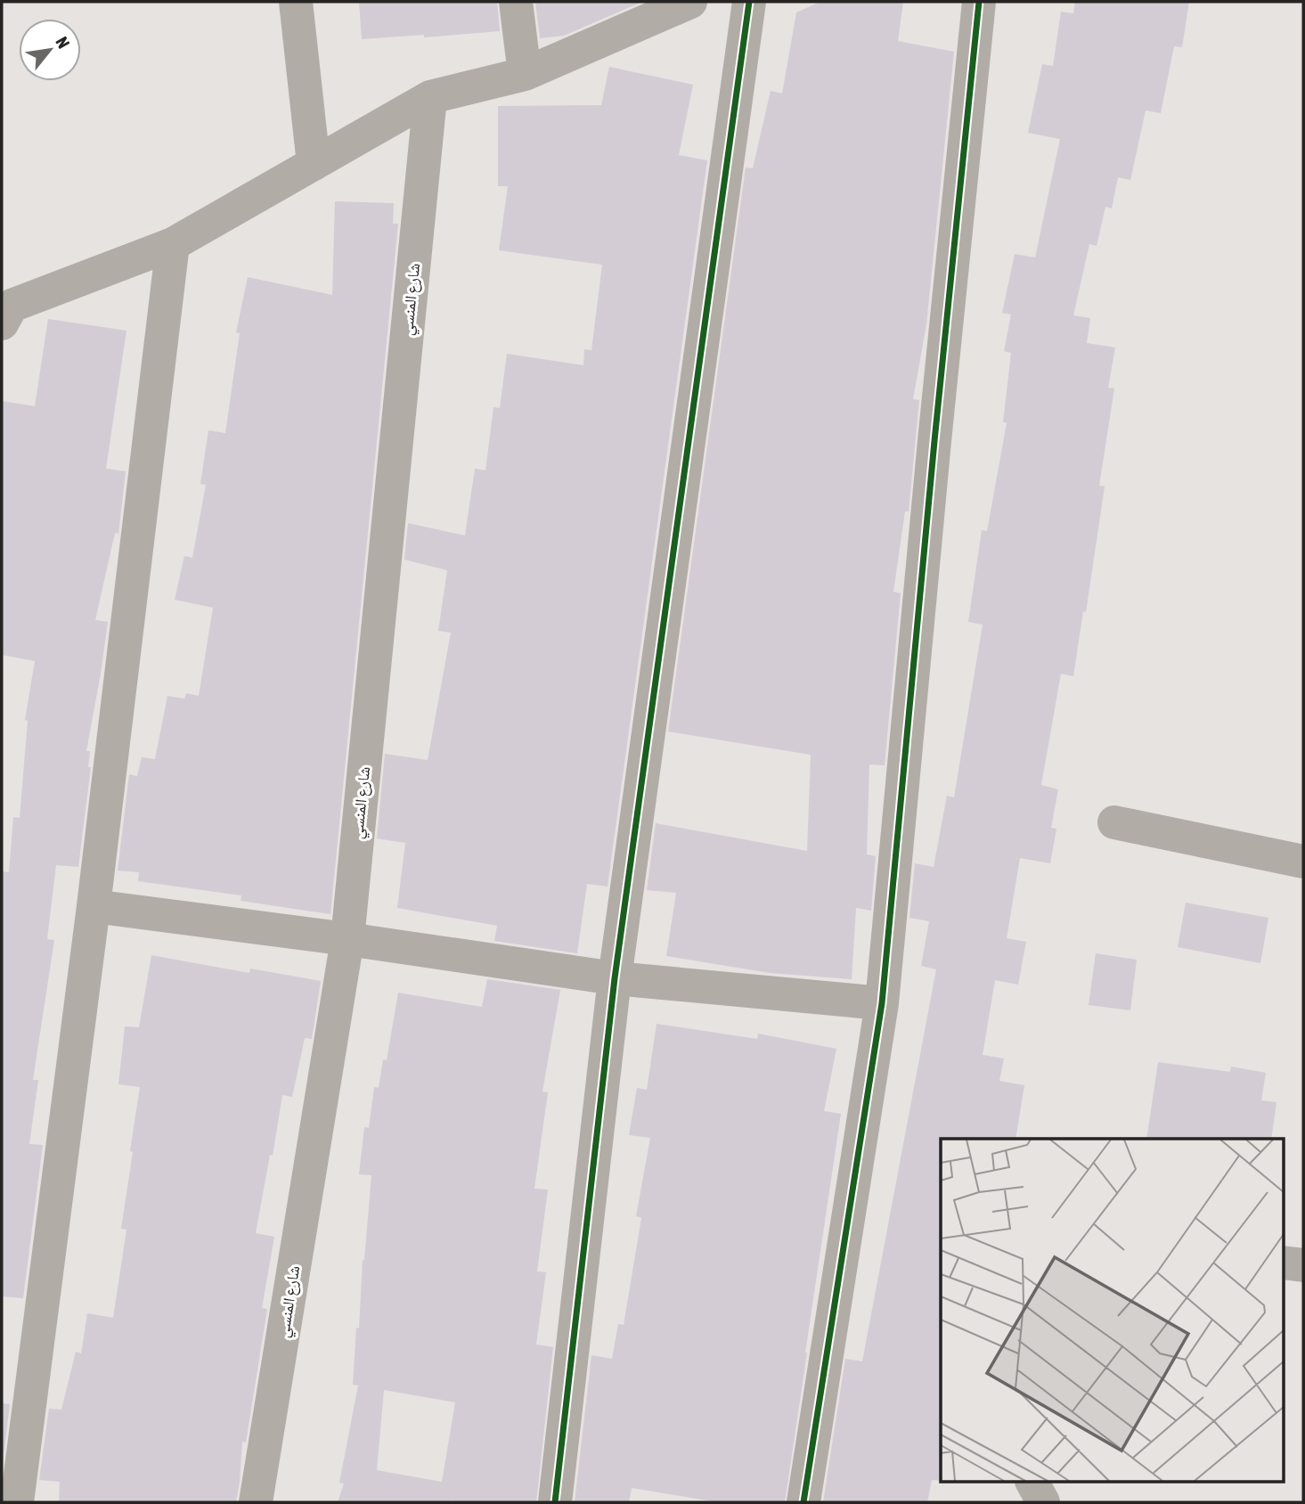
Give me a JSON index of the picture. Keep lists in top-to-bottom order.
{
  "streets": {
    "street": ["شارع المنسي"]
  },
  "north": "top right"
}
